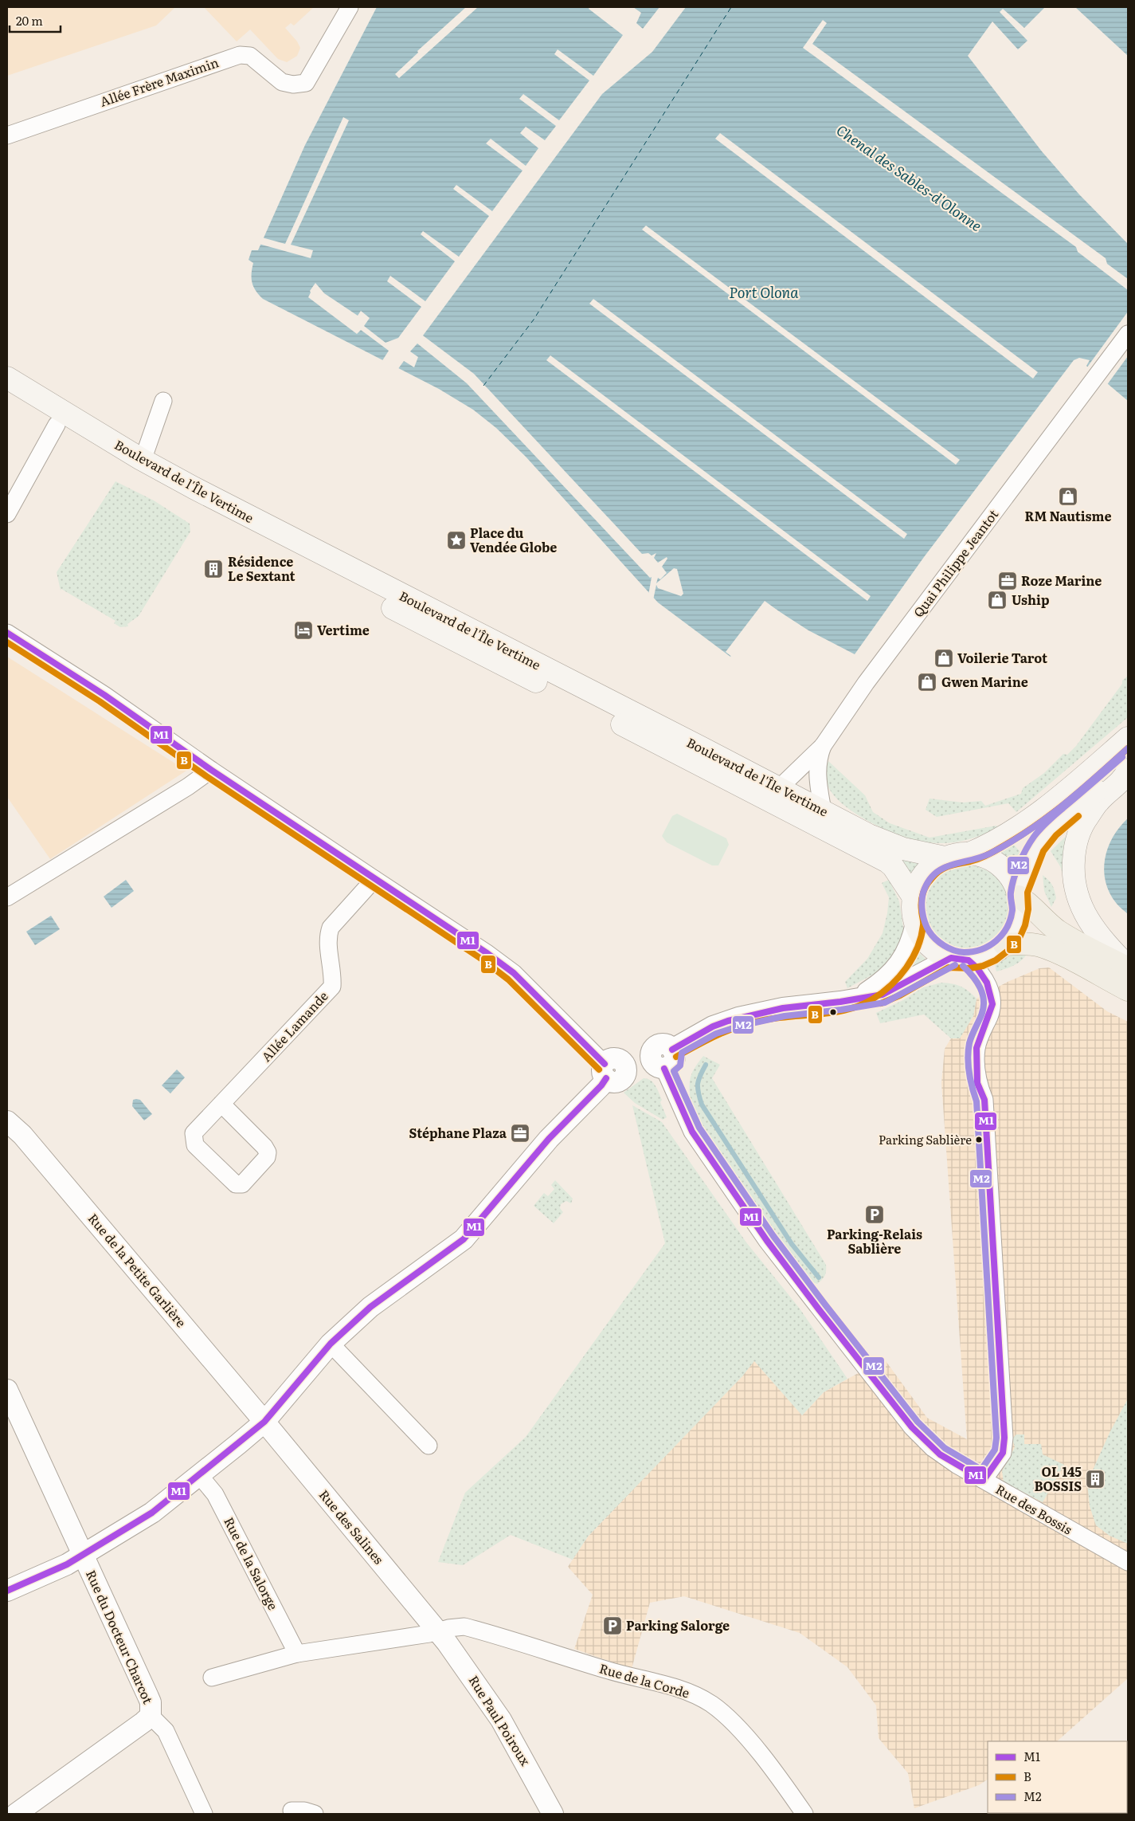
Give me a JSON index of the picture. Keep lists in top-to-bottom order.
{
  "streets": {
    "main road": ["Boulevard de l'Île Vertime"],
    "street": [
      "Allée Frère Maximin",
      "Quai Philippe Jeantot",
      "Allée Lamande",
      "Rue de la Petite Garlière",
      "Rue des Bossis",
      "Rue des Salines",
      "Rue de la Salorge",
      "Rue du Docteur Charcot",
      "Rue de la Corde",
      "Rue Paul Poiroux"
    ]
  },
  "crossings": [
    ["Boulevard de l'Île Vertime", "Quai Philippe Jeantot"],
    ["Rue de la Petite Garlière", "Rue des Salines"],
    ["Rue de la Petite Garlière", "Rue du Docteur Charcot"],
    ["Rue des Salines", "Rue du Docteur Charcot"],
    ["Rue des Salines", "Rue de la Corde"],
    ["Rue des Salines", "Rue Paul Poiroux"],
    ["Rue de la Salorge", "Rue du Docteur Charcot"],
    ["Rue de la Corde", "Rue Paul Poiroux"]
  ],
  "water": ["Chenal des Sables-d'Olonne", "Port Olona"],
  "places": {
    "shop": [
      "RM Nautisme",
      "Uship",
      "Voilerie Tarot",
      "Gwen Marine"
    ],
    "place": ["Place du Vendée Globe"],
    "building": ["Résidence Le Sextant", "OL 145 BOSSIS"],
    "office": ["Roze Marine", "Stéphane Plaza"],
    "hotel": ["Vertime"],
    "other": ["Parking Sablière"],
    "parking": ["Parking-Relais Sablière", "Parking Salorge"]
  },
  "lines": ["transit line M1", "transit line B", "transit line M2"],
  "legend": ["M1", "B", "M2"],
  "scale_bar": "20 m"
}
